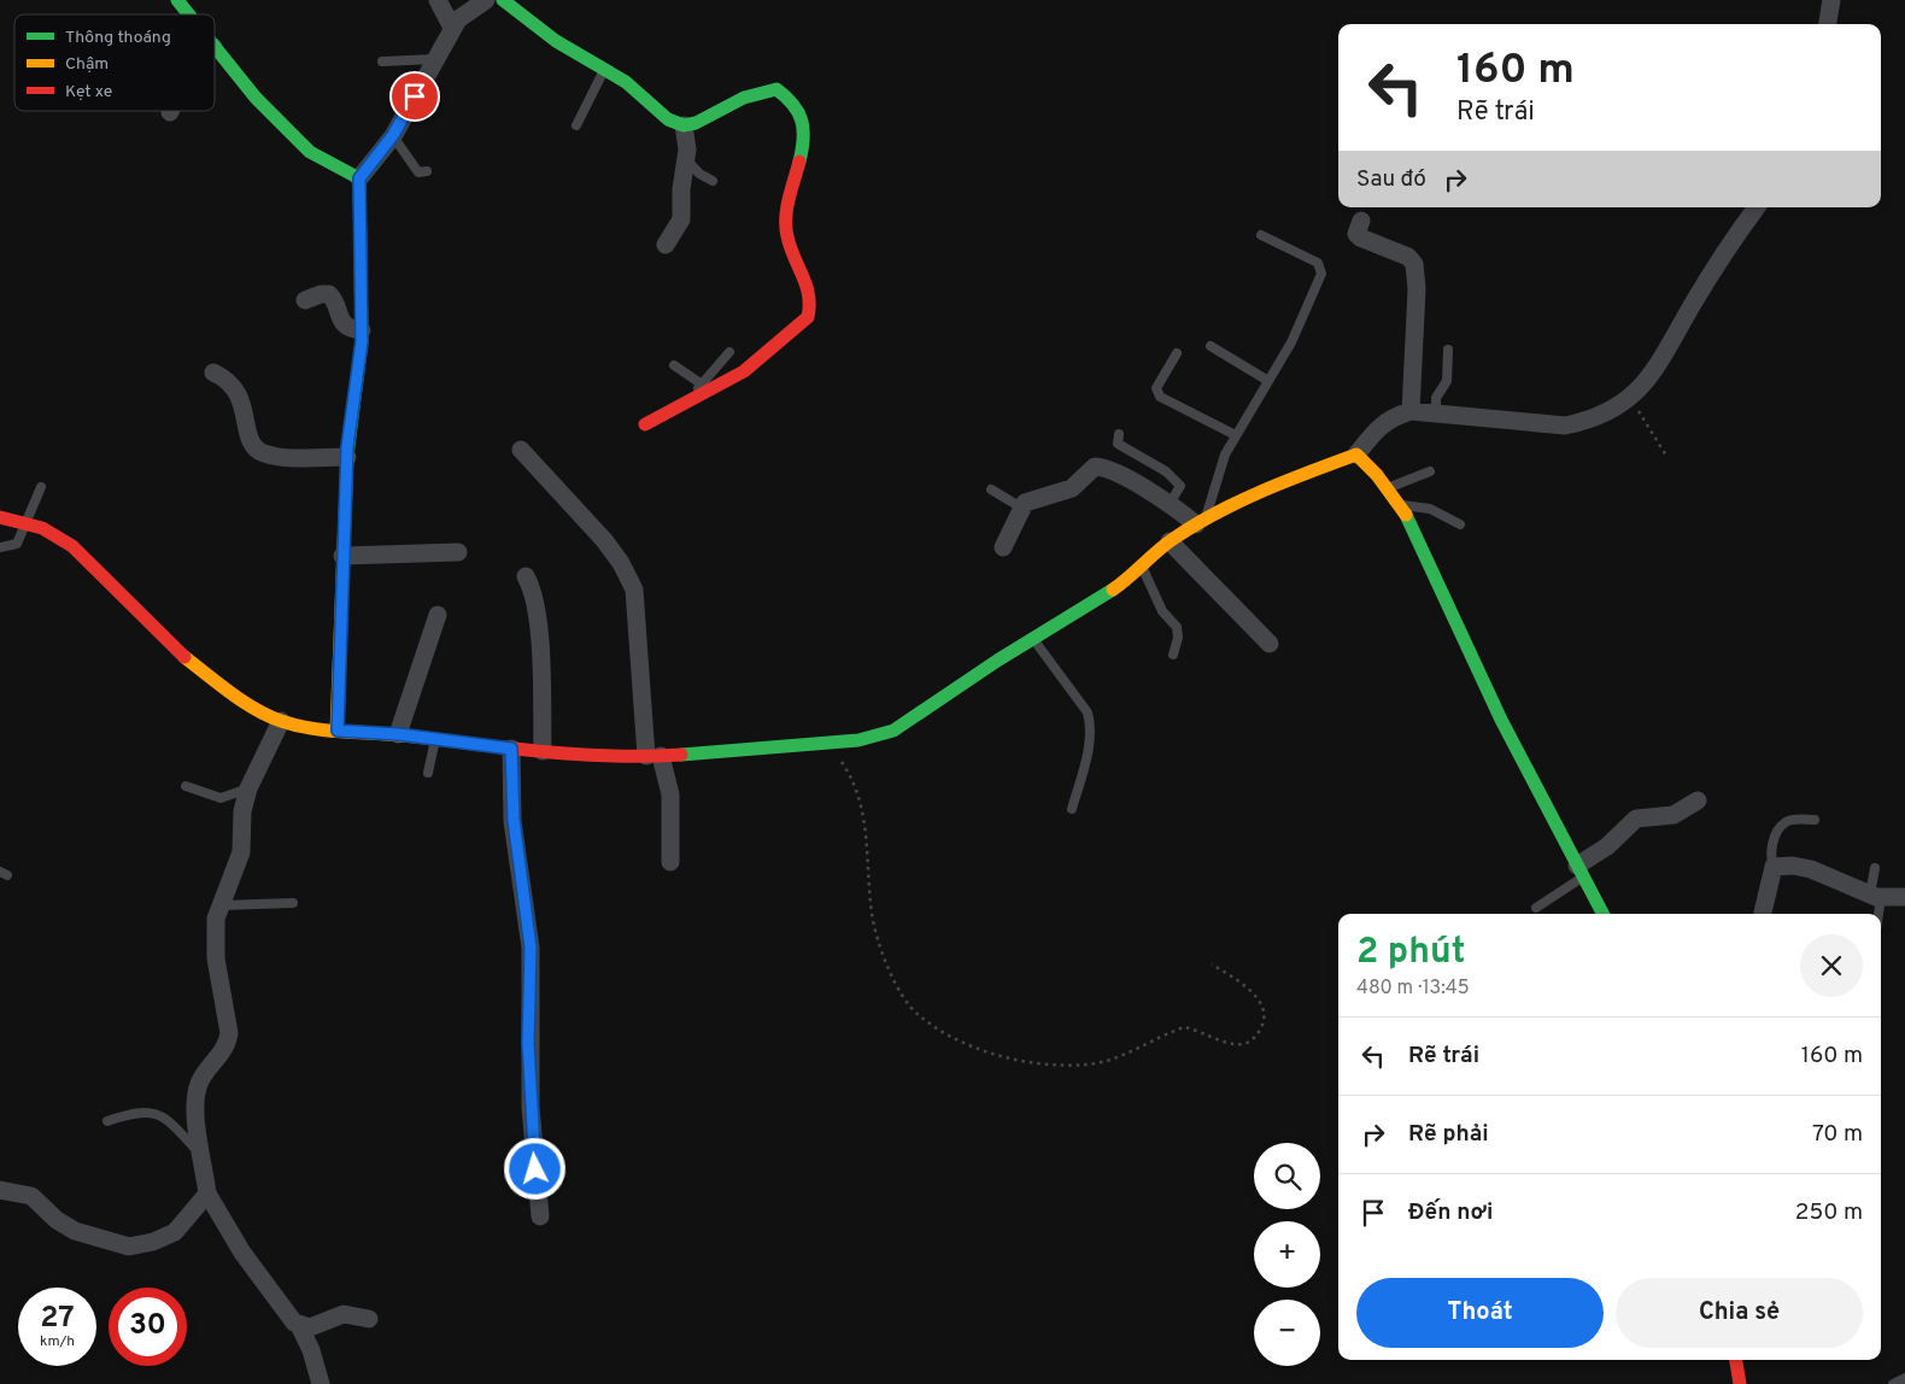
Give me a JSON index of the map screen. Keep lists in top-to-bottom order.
{
  "legend": ["Thông thoáng", "Chậm", "Kẹt xe"],
  "page": {
    "turn": ["160 m", "Rẽ trái"],
    "then": "Sau đó",
    "heading": ["2 phút", "480 m · 13:45"],
    "list": [
      {
        "name": "Rẽ trái",
        "value": "160 m"
      },
      {
        "name": "Rẽ phải",
        "value": "70 m"
      },
      {
        "name": "Đến nơi",
        "value": "250 m"
      }
    ],
    "map_buttons": ["+", "−"],
    "buttons": ["Thoát", "Chia sẻ"],
    "speed": "27 km/h",
    "limit": "30"
  }
}
